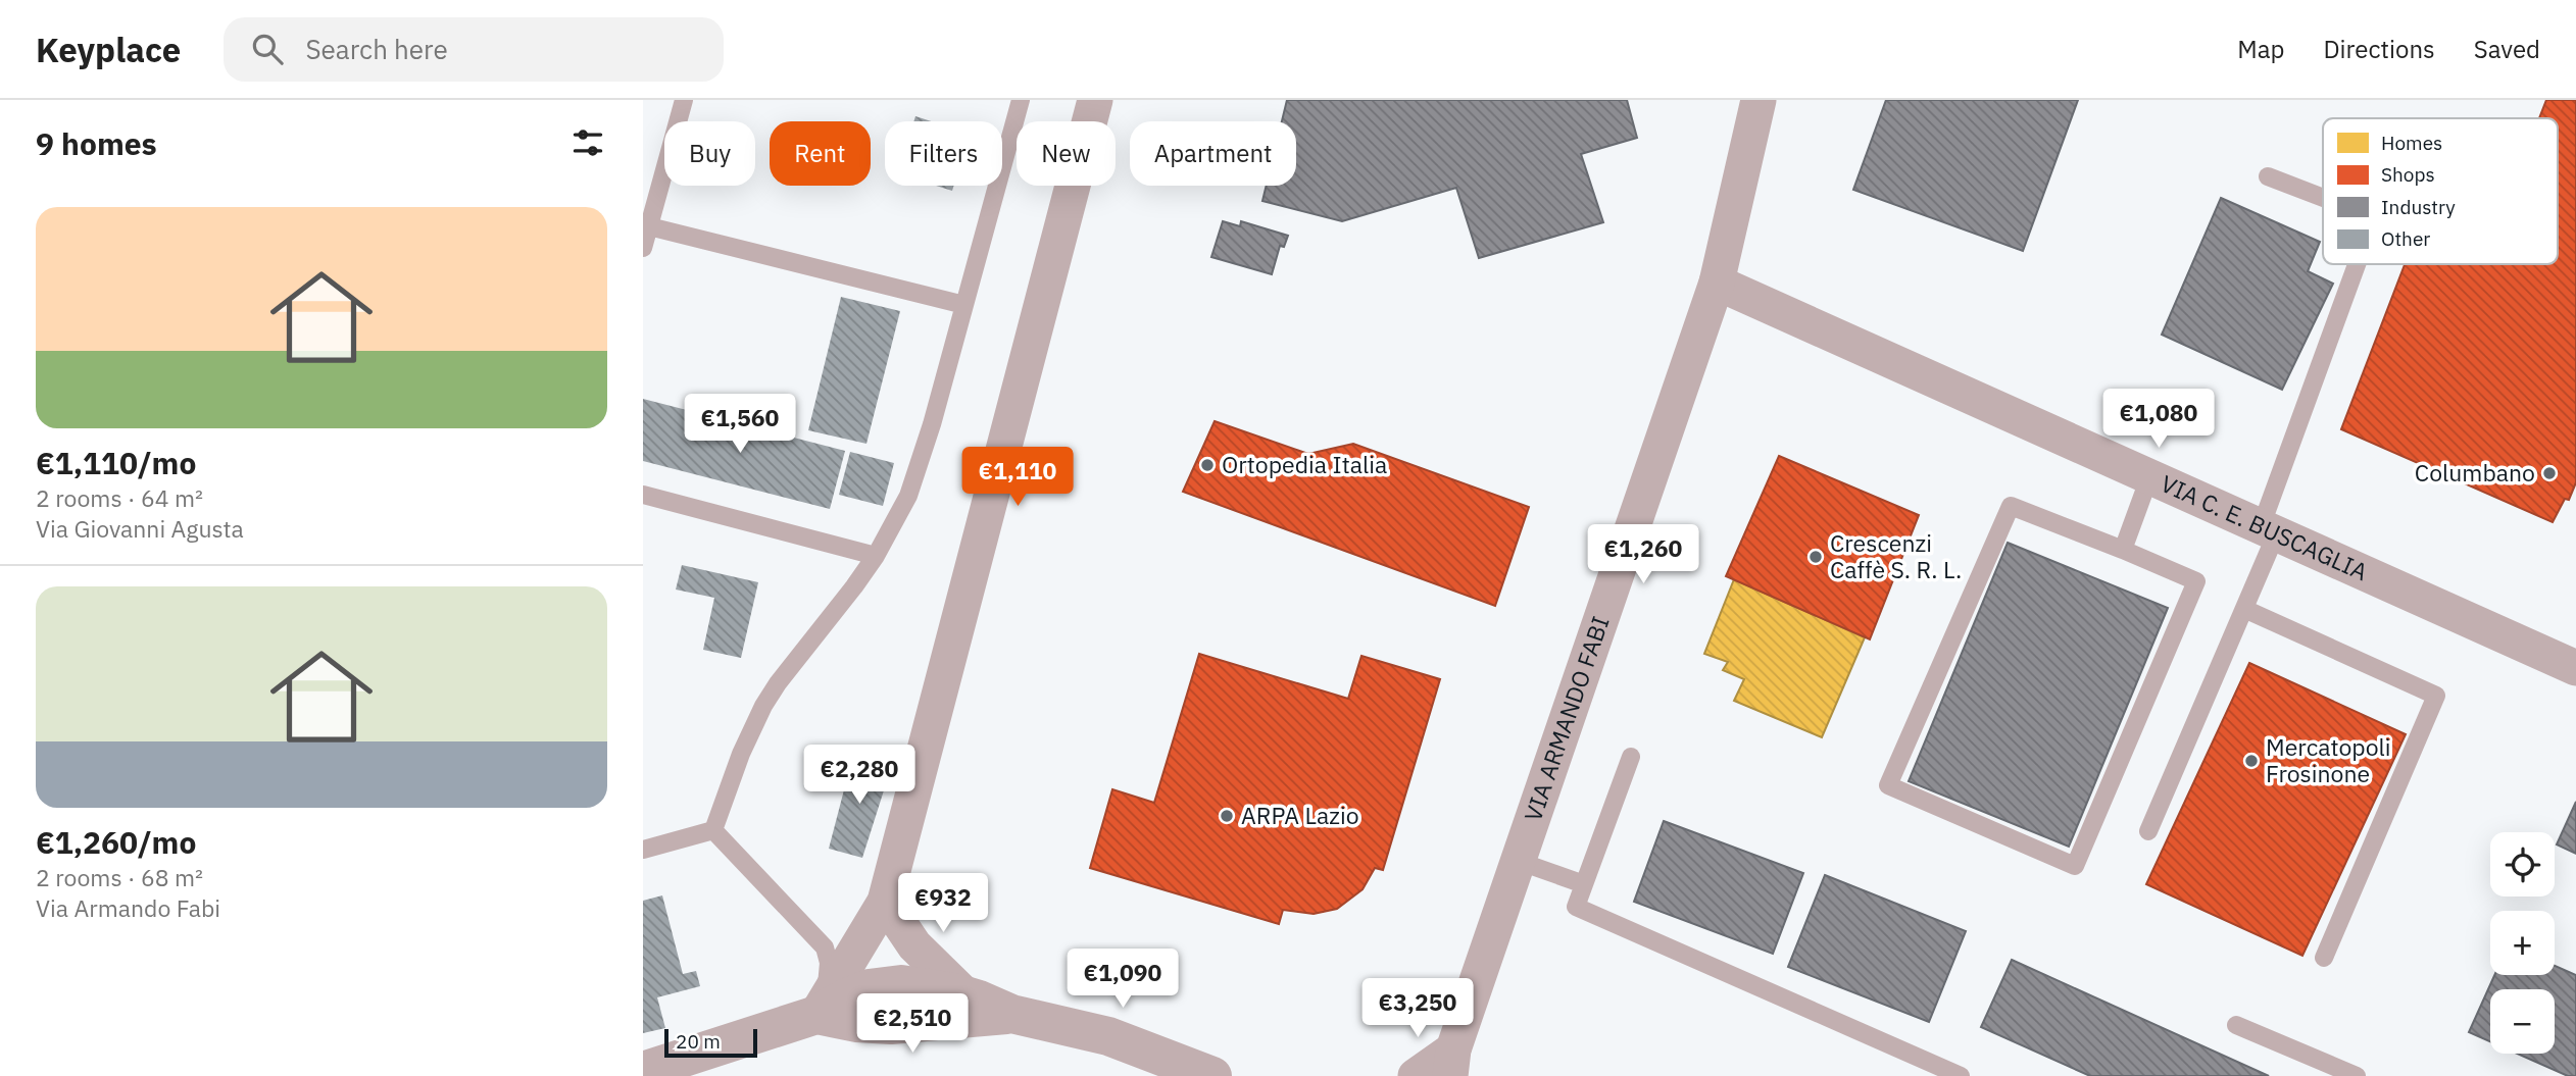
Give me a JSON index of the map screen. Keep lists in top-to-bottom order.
{
  "streets": {
    "street": ["VIA C. E. BUSCAGLIA", "VIA ARMANDO FABI"]
  },
  "crossings": [
    ["VIA C. E. BUSCAGLIA", "VIA ARMANDO FABI"]
  ],
  "places": [
    "Ortopedia Italia",
    "Columbano",
    "Crescenzi Caffè S. R. L.",
    "Mercatopoli Frosinone",
    "ARPA Lazio"
  ],
  "legend": [
    "Homes",
    "Shops",
    "Industry",
    "Other"
  ],
  "scale_bar": "20 m",
  "page": {
    "header": "Keyplace",
    "search": "Search here",
    "nav": ["Map", "Directions", "Saved"],
    "heading": "9 homes",
    "chip": [
      "Buy",
      "Rent",
      "Filters",
      "New",
      "Apartment"
    ],
    "list": [
      {
        "name": "€1,110/mo",
        "note": "2 rooms · 64 m² · Via Giovanni Agusta"
      },
      {
        "name": "€1,260/mo",
        "note": "2 rooms · 68 m² · Via Armando Fabi"
      }
    ],
    "price": [
      "€1,080",
      "€1,560",
      "€1,110",
      "€1,260",
      "€2,280",
      "€932",
      "€1,090",
      "€3,250",
      "€2,510"
    ],
    "map_buttons": ["+", "−"],
    "scale": "20 m"
  }
}
